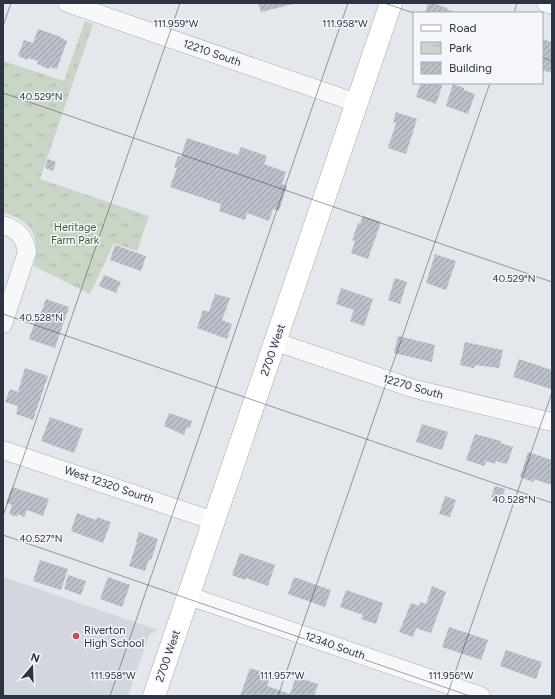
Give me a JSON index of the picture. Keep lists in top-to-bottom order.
{
  "streets": {
    "main road": ["2700 West"],
    "street": [
      "12210 South",
      "12270 South",
      "West 12320 Sourth",
      "12340 South"
    ]
  },
  "crossings": [
    ["12210 South", "2700 West"],
    ["2700 West", "12270 South"],
    ["2700 West", "West 12320 Sourth"],
    ["2700 West", "12340 South"]
  ],
  "parks": ["Heritage Farm Park"],
  "places": ["Riverton High School"],
  "legend": ["Road", "Park", "Building"],
  "north": "top",
  "coordinates": [
    "111.959°W",
    "111.958°W",
    "40.529°N",
    "40.528°N",
    "40.527°N",
    "111.957°W",
    "111.956°W"
  ]
}
